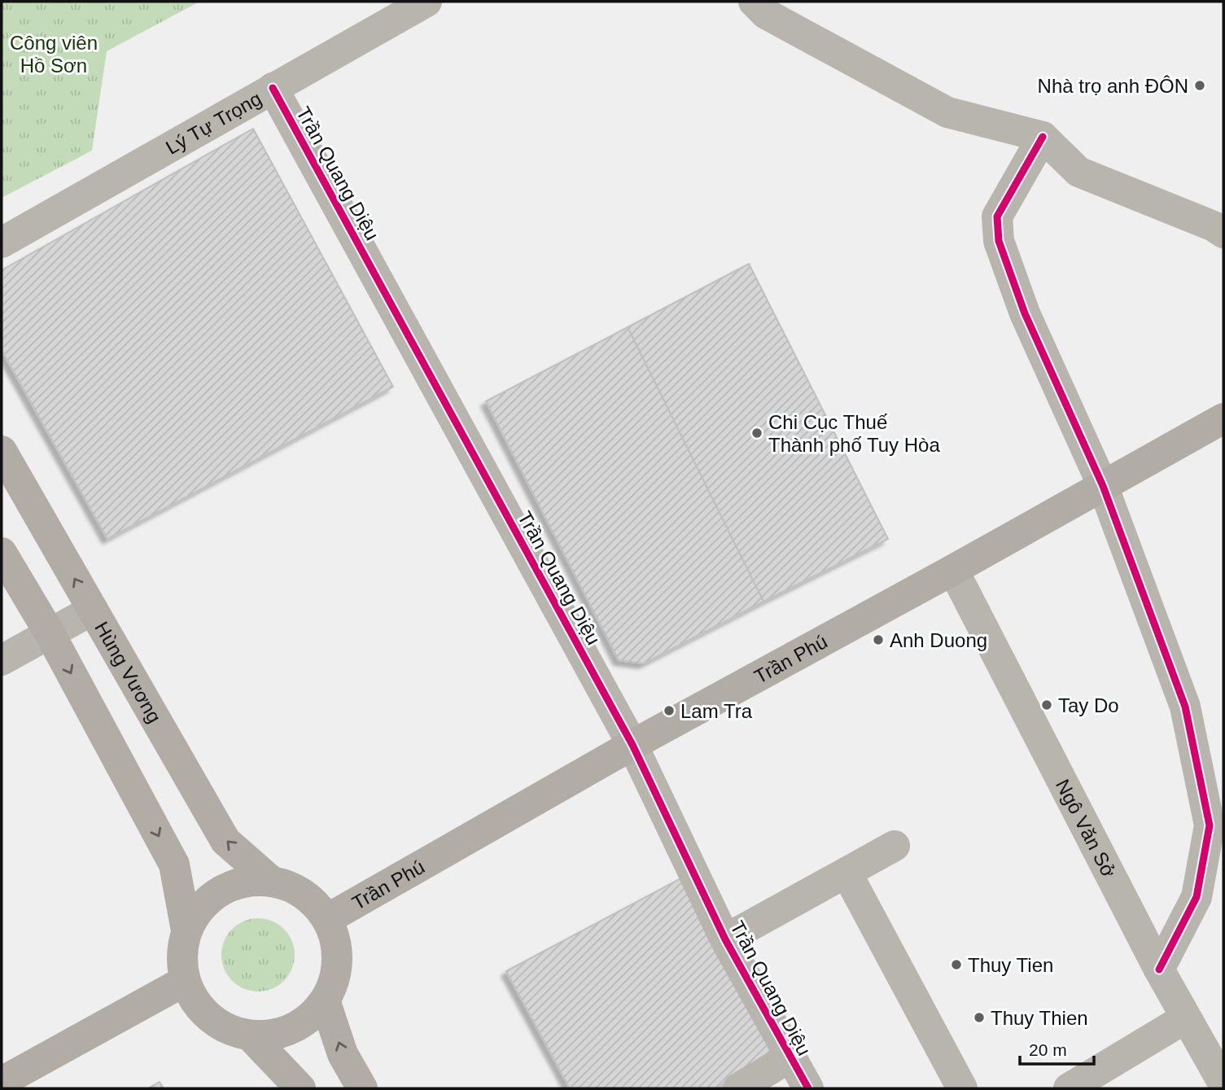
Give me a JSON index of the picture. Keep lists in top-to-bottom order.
{
  "streets": {
    "main road": ["Trần Phú", "Hùng Vương"],
    "street": ["Lý Tự Trọng", "Trần Quang Diệu", "Ngô Văn Sở"]
  },
  "crossings": [
    ["Lý Tự Trọng", "Trần Quang Diệu"],
    ["Trần Quang Diệu", "Trần Phú"],
    ["Trần Phú", "Hùng Vương"],
    ["Trần Phú", "Ngô Văn Sở"]
  ],
  "parks": ["Công viên Hồ Sơn"],
  "places": [
    "Nhà trọ anh ĐÔN",
    "Chi Cục Thuế Thành phố Tuy Hòa",
    "Anh Duong",
    "Tay Do",
    "Lam Tra",
    "Thuy Tien",
    "Thuy Thien"
  ],
  "scale_bar": "20 m"
}
